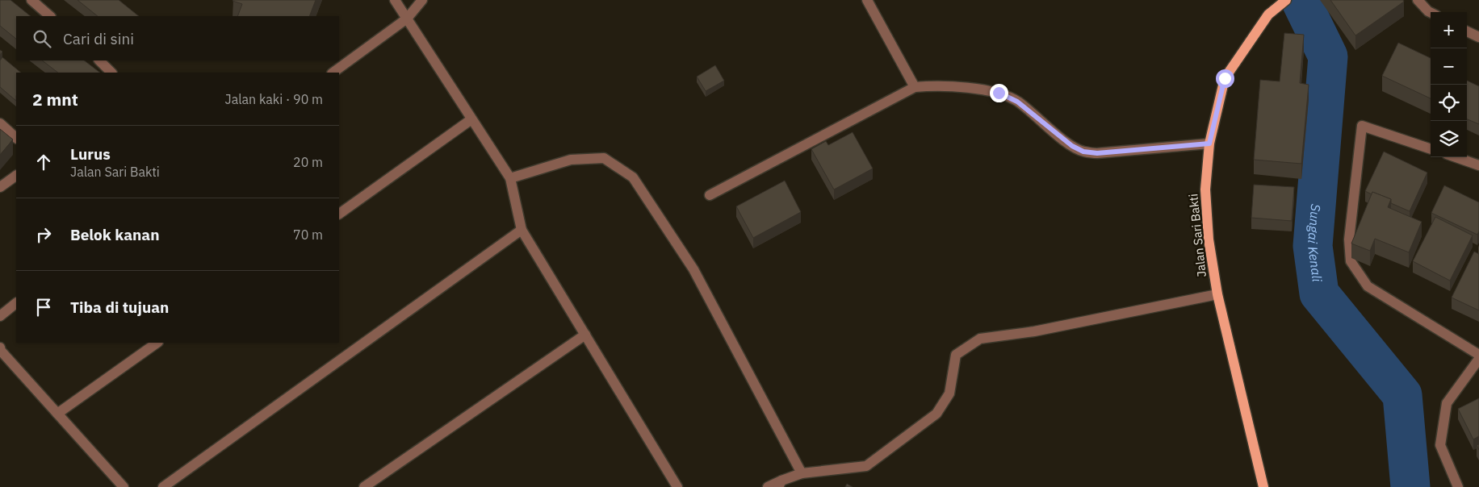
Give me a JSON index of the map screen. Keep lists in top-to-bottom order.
{
  "streets": {
    "main road": ["Jalan Sari Bakti"]
  },
  "water": ["Sungai Kenali"],
  "page": {
    "map_buttons": ["+", "−"],
    "search": "Cari di sini",
    "heading": ["2 mnt", "Jalan kaki · 90 m"],
    "list": [
      ["Lurus", "Jalan Sari Bakti", "20 m"],
      ["Belok kanan", "70 m"],
      "Tiba di tujuan"
    ]
  }
}
